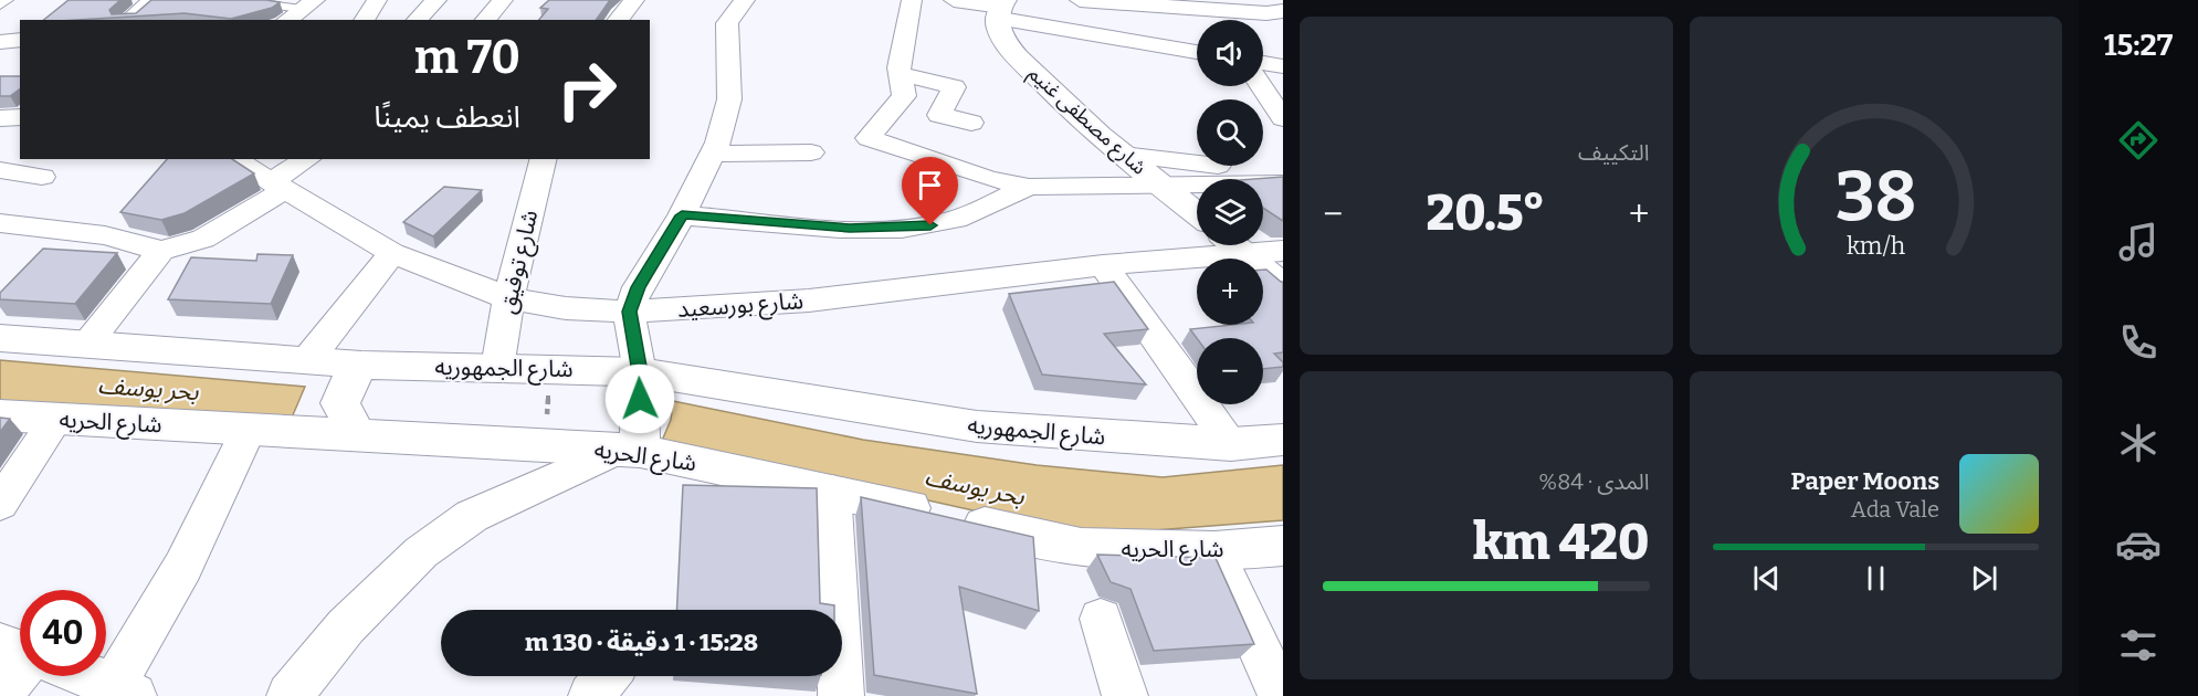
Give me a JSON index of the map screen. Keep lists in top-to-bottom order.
{
  "streets": {
    "street": [
      "شارع مصطفى غنيم",
      "شارع توفيق",
      "شارع بورسعيد",
      "شارع الجمهوريه",
      "شارع الحريه"
    ]
  },
  "crossings": [
    ["شارع توفيق", "شارع بورسعيد"],
    ["شارع توفيق", "شارع الجمهوريه"]
  ],
  "water": ["بحر يوسف"],
  "page": {
    "tabs": "15:27",
    "tile": [
      "التكييف",
      ["المدى · 84%", "420 km"]
    ],
    "map_buttons": ["+", "−"],
    "turn": ["70 m", "انعطف يمينًا"],
    "heat": ["−", "20.5°", "+"],
    "song": ["Paper Moons", "Ada Vale"],
    "limit": "40",
    "trip": "15:28 · 1 دقيقة · 130 m",
    "gauge": ["38", "km/h"]
  }
}
